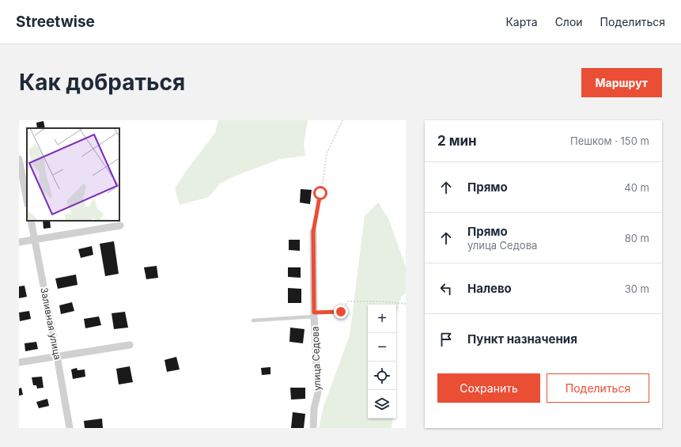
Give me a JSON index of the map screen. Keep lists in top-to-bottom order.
{
  "streets": {
    "street": ["Заливная улица", "улица Седова"]
  },
  "page": {
    "header": "Streetwise",
    "nav": ["Карта", "Слои", "Поделиться"],
    "buttons": [
      "Маршрут",
      ["Сохранить", "Поделиться"]
    ],
    "title": "Как добраться",
    "heading": ["2 мин", "Пешком · 150 m"],
    "list": [
      ["Прямо", "40 m"],
      ["Прямо", "улица Седова", "80 m"],
      ["Налево", "30 m"],
      "Пункт назначения"
    ],
    "map_buttons": ["+", "−"]
  }
}
